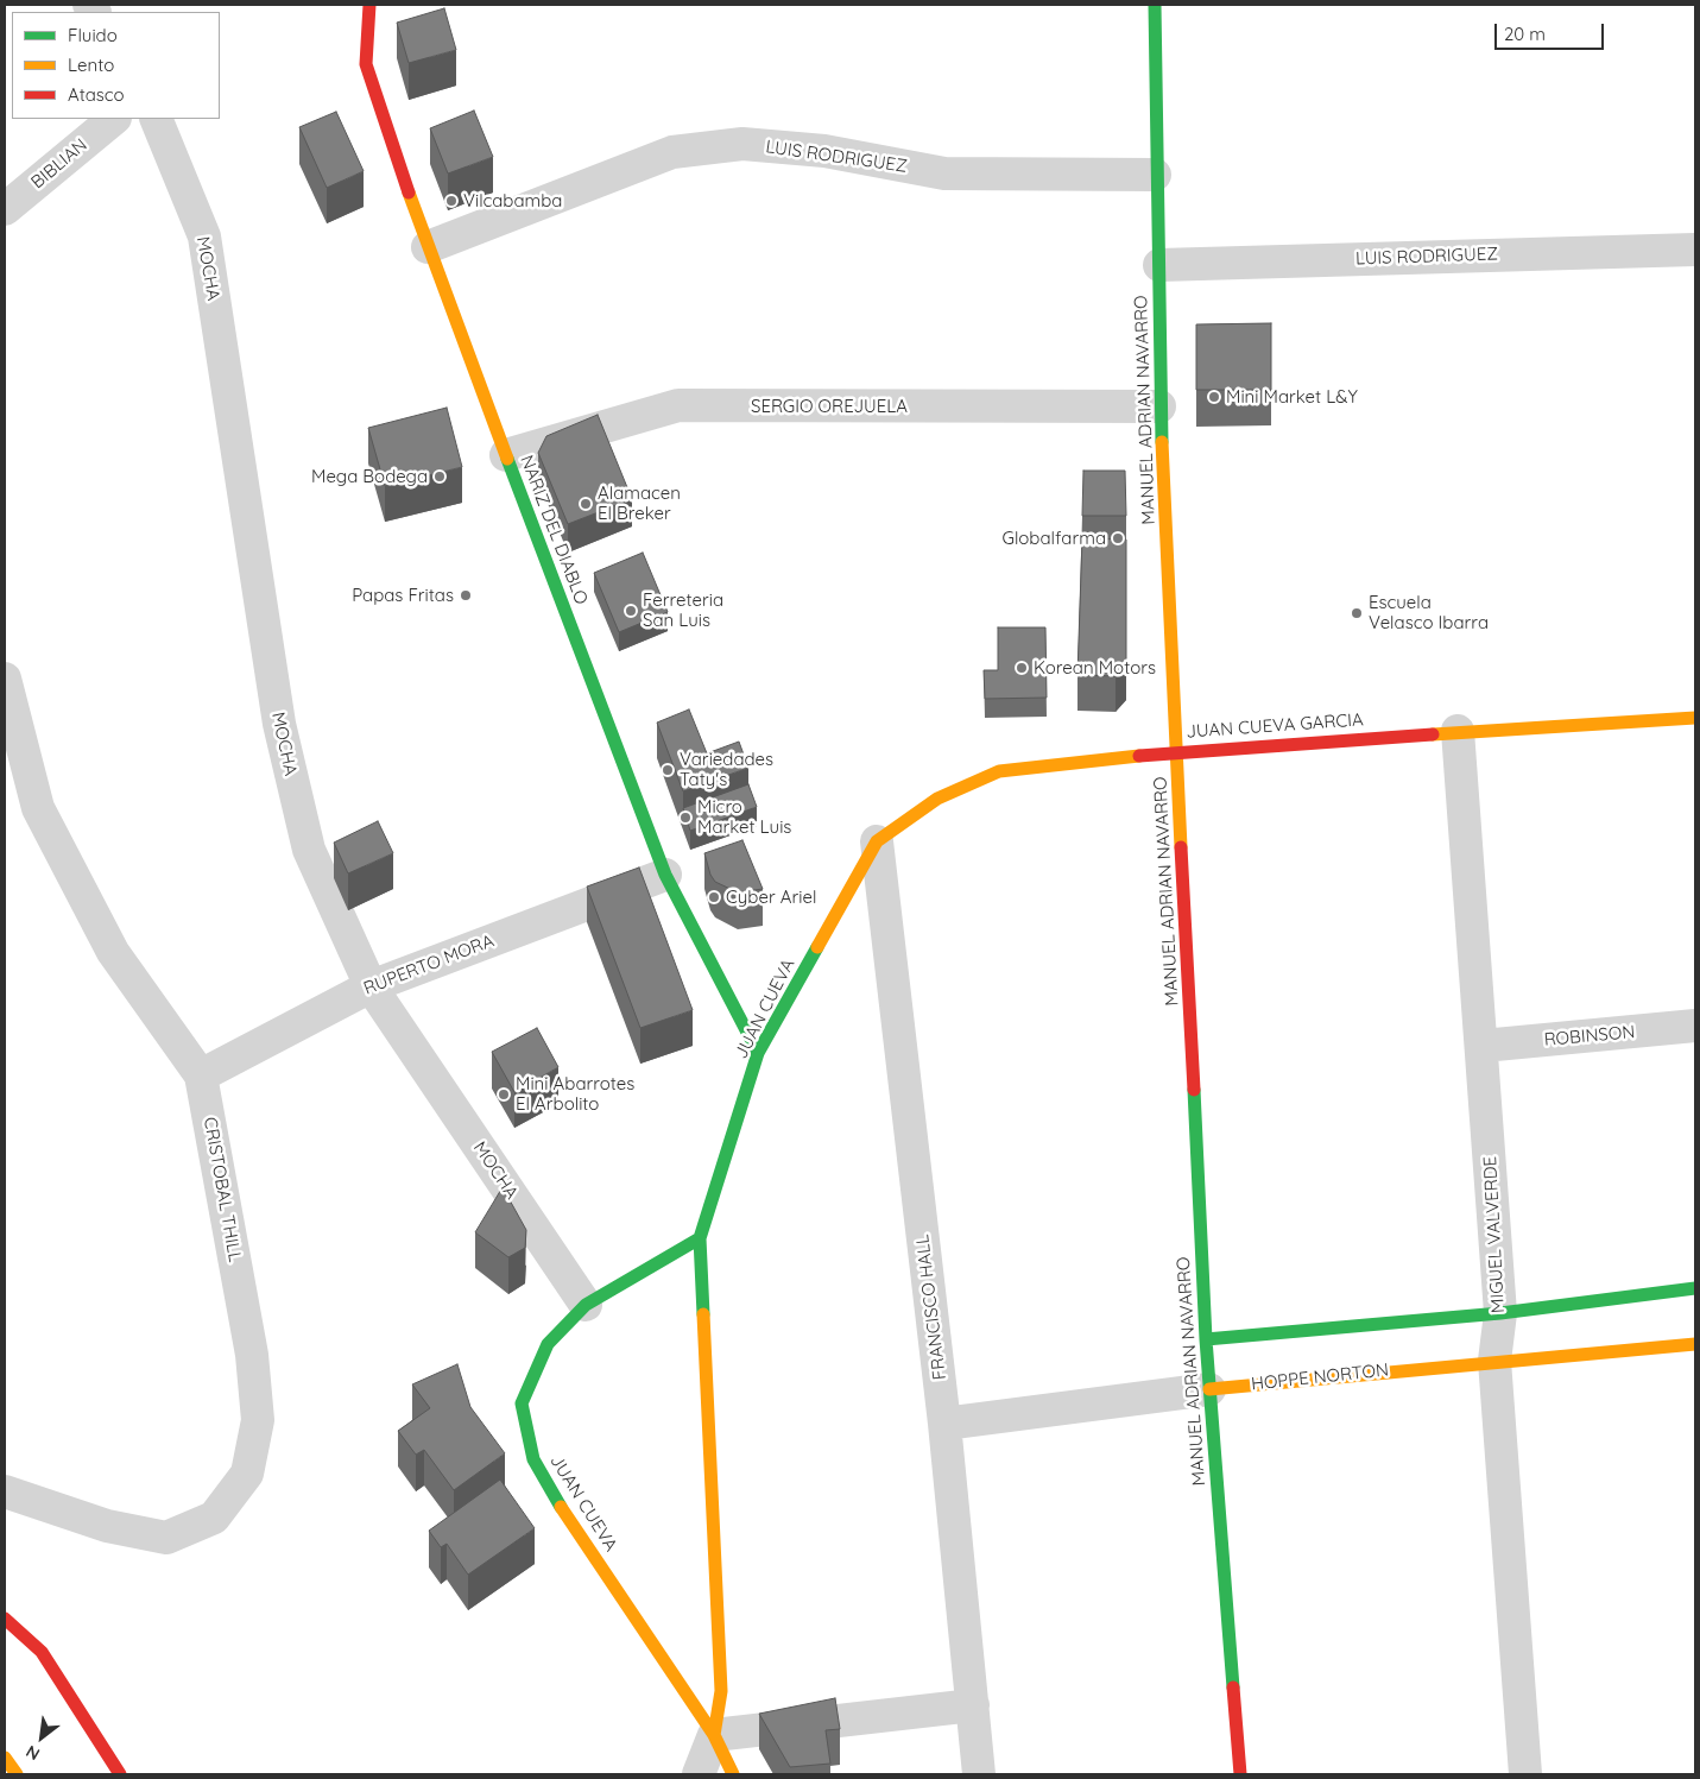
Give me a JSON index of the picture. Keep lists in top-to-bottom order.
{
  "streets": {
    "street": [
      "LUIS RODRIGUEZ",
      "BIBLIAN",
      "MOCHA",
      "SERGIO OREJUELA",
      "MANUEL ADRIAN NAVARRO",
      "NARIZ DEL DIABLO",
      "JUAN CUEVA GARCIA",
      "RUPERTO MORA",
      "JUAN CUEVA",
      "ROBINSON",
      "CRISTOBAL THILL",
      "MIGUEL VALVERDE",
      "FRANCISCO HALL",
      "HOPPE NORTON"
    ]
  },
  "crossings": [
    ["LUIS RODRIGUEZ", "MANUEL ADRIAN NAVARRO"],
    ["LUIS RODRIGUEZ", "NARIZ DEL DIABLO"],
    ["MOCHA", "RUPERTO MORA"],
    ["MOCHA", "JUAN CUEVA"],
    ["SERGIO OREJUELA", "MANUEL ADRIAN NAVARRO"],
    ["SERGIO OREJUELA", "NARIZ DEL DIABLO"],
    ["MANUEL ADRIAN NAVARRO", "JUAN CUEVA GARCIA"],
    ["MANUEL ADRIAN NAVARRO", "HOPPE NORTON"],
    ["NARIZ DEL DIABLO", "RUPERTO MORA"],
    ["NARIZ DEL DIABLO", "JUAN CUEVA"],
    ["JUAN CUEVA GARCIA", "JUAN CUEVA"],
    ["JUAN CUEVA GARCIA", "MIGUEL VALVERDE"],
    ["JUAN CUEVA GARCIA", "FRANCISCO HALL"],
    ["RUPERTO MORA", "CRISTOBAL THILL"],
    ["JUAN CUEVA", "FRANCISCO HALL"],
    ["ROBINSON", "MIGUEL VALVERDE"],
    ["MIGUEL VALVERDE", "HOPPE NORTON"],
    ["FRANCISCO HALL", "HOPPE NORTON"]
  ],
  "places": [
    "Vilcabamba",
    "Mini Market L&Y",
    "Mega Bodega",
    "Alamacen El Breker",
    "Globalfarma",
    "Papas Fritas",
    "Ferreteria San Luis",
    "Escuela Velasco Ibarra",
    "Korean Motors",
    "Variedades Taty's",
    "Micro Market Luis",
    "Cyber Ariel",
    "Mini Abarrotes El Arbolito"
  ],
  "legend": ["Fluido", "Lento", "Atasco"],
  "scale_bar": "20 m",
  "north": "bottom left"
}
